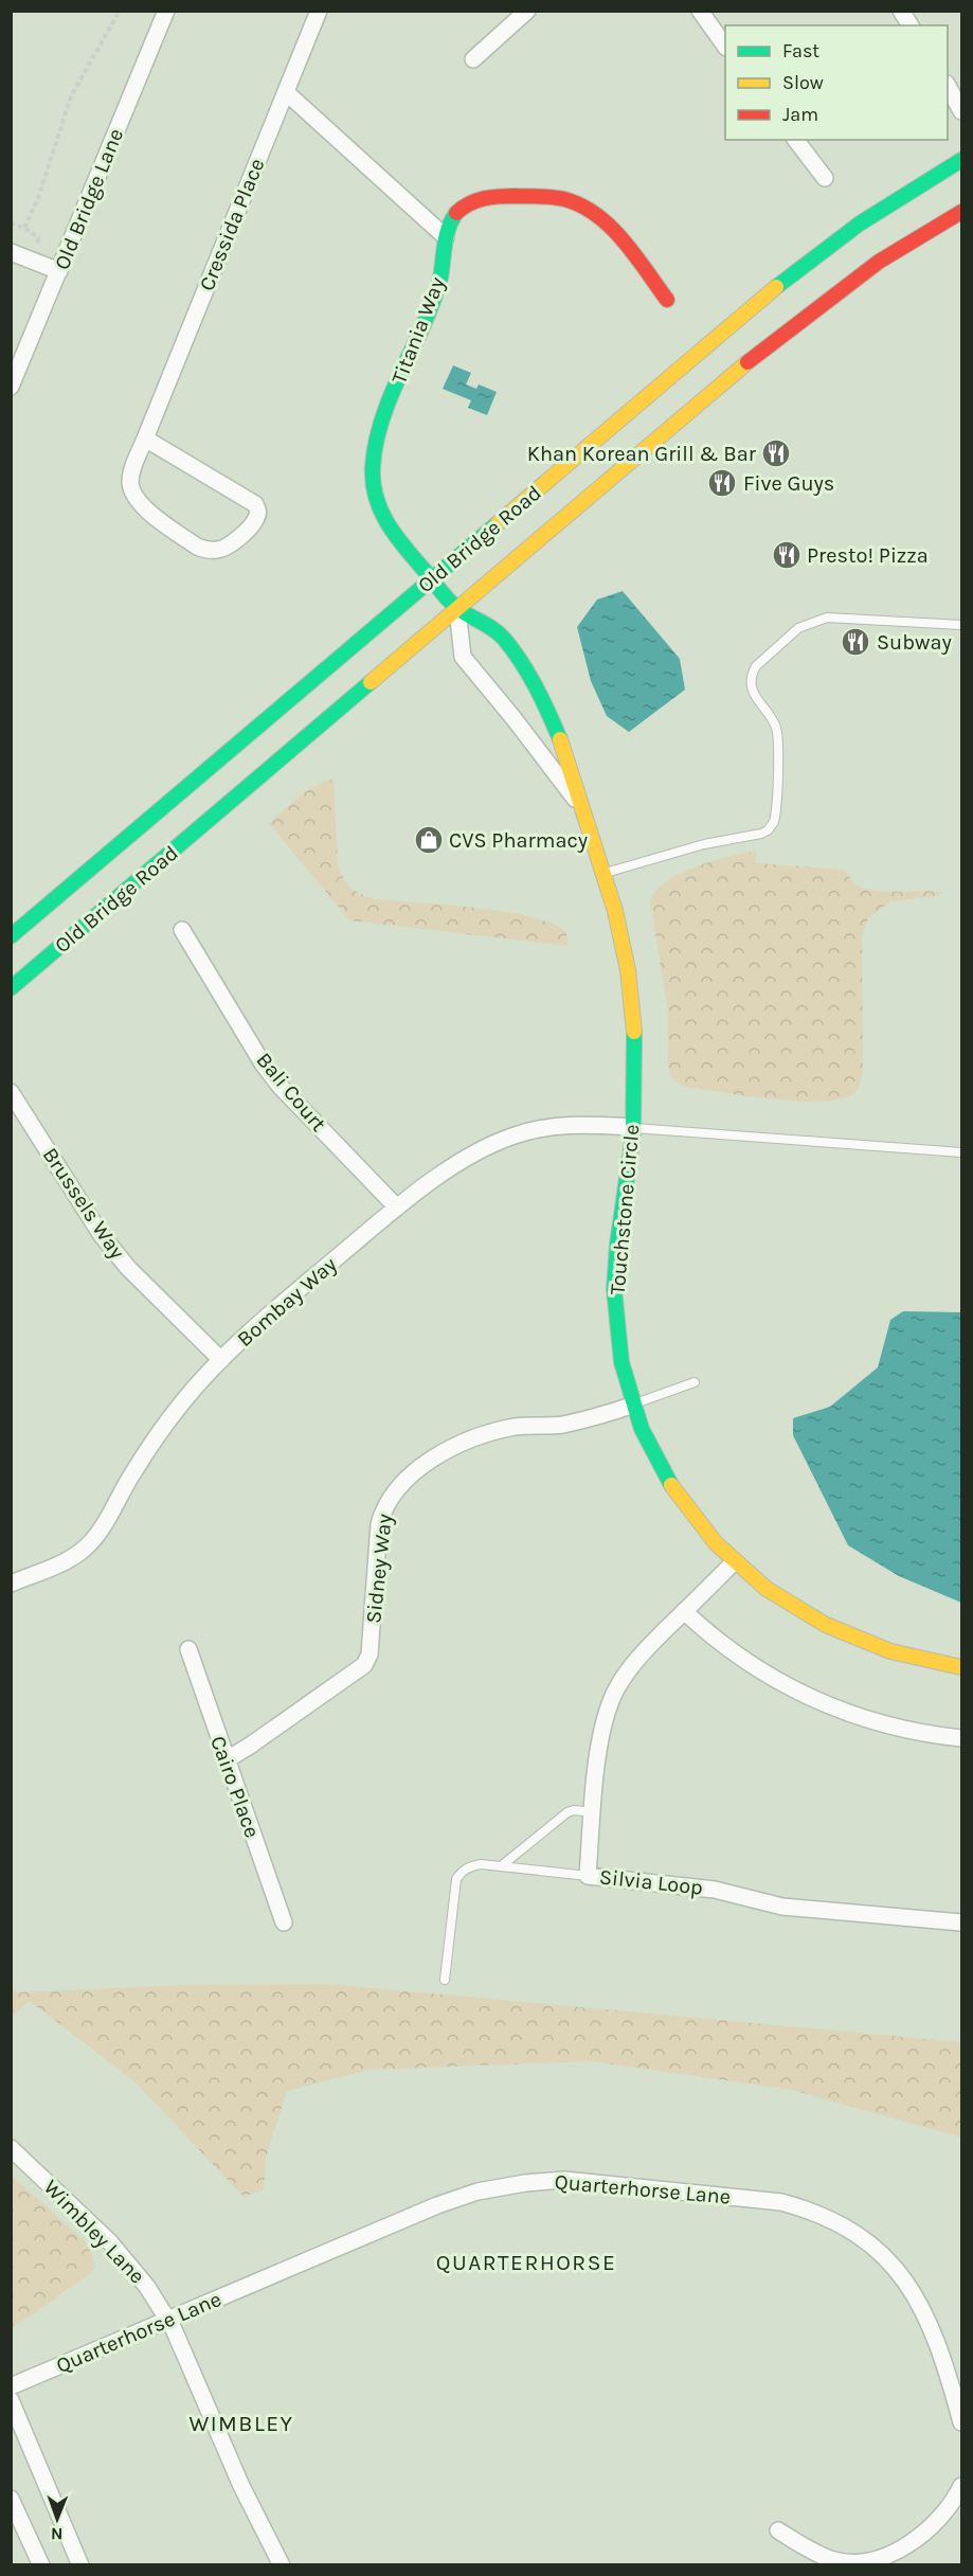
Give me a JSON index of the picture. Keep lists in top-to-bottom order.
{
  "streets": {
    "main road": ["Titania Way", "Old Bridge Road", "Touchstone Circle"],
    "street": [
      "Old Bridge Lane",
      "Cressida Place",
      "Bali Court",
      "Brussels Way",
      "Bombay Way",
      "Sidney Way",
      "Cairo Place",
      "Silvia Loop",
      "Quarterhorse Lane",
      "Wimbley Lane"
    ]
  },
  "crossings": [
    ["Titania Way", "Old Bridge Road"],
    ["Titania Way", "Touchstone Circle"],
    ["Old Bridge Road", "Touchstone Circle"],
    ["Bali Court", "Bombay Way"],
    ["Brussels Way", "Bombay Way"],
    ["Touchstone Circle", "Bombay Way"],
    ["Touchstone Circle", "Sidney Way"],
    ["Touchstone Circle", "Silvia Loop"],
    ["Sidney Way", "Cairo Place"],
    ["Quarterhorse Lane", "Wimbley Lane"]
  ],
  "districts": ["QUARTERHORSE", "WIMBLEY"],
  "places": {
    "restaurant": [
      "Khan Korean Grill & Bar",
      "Five Guys",
      "Presto! Pizza",
      "Subway"
    ],
    "shop": ["CVS Pharmacy"]
  },
  "legend": ["Fast", "Slow", "Jam"],
  "north": "bottom"
}
